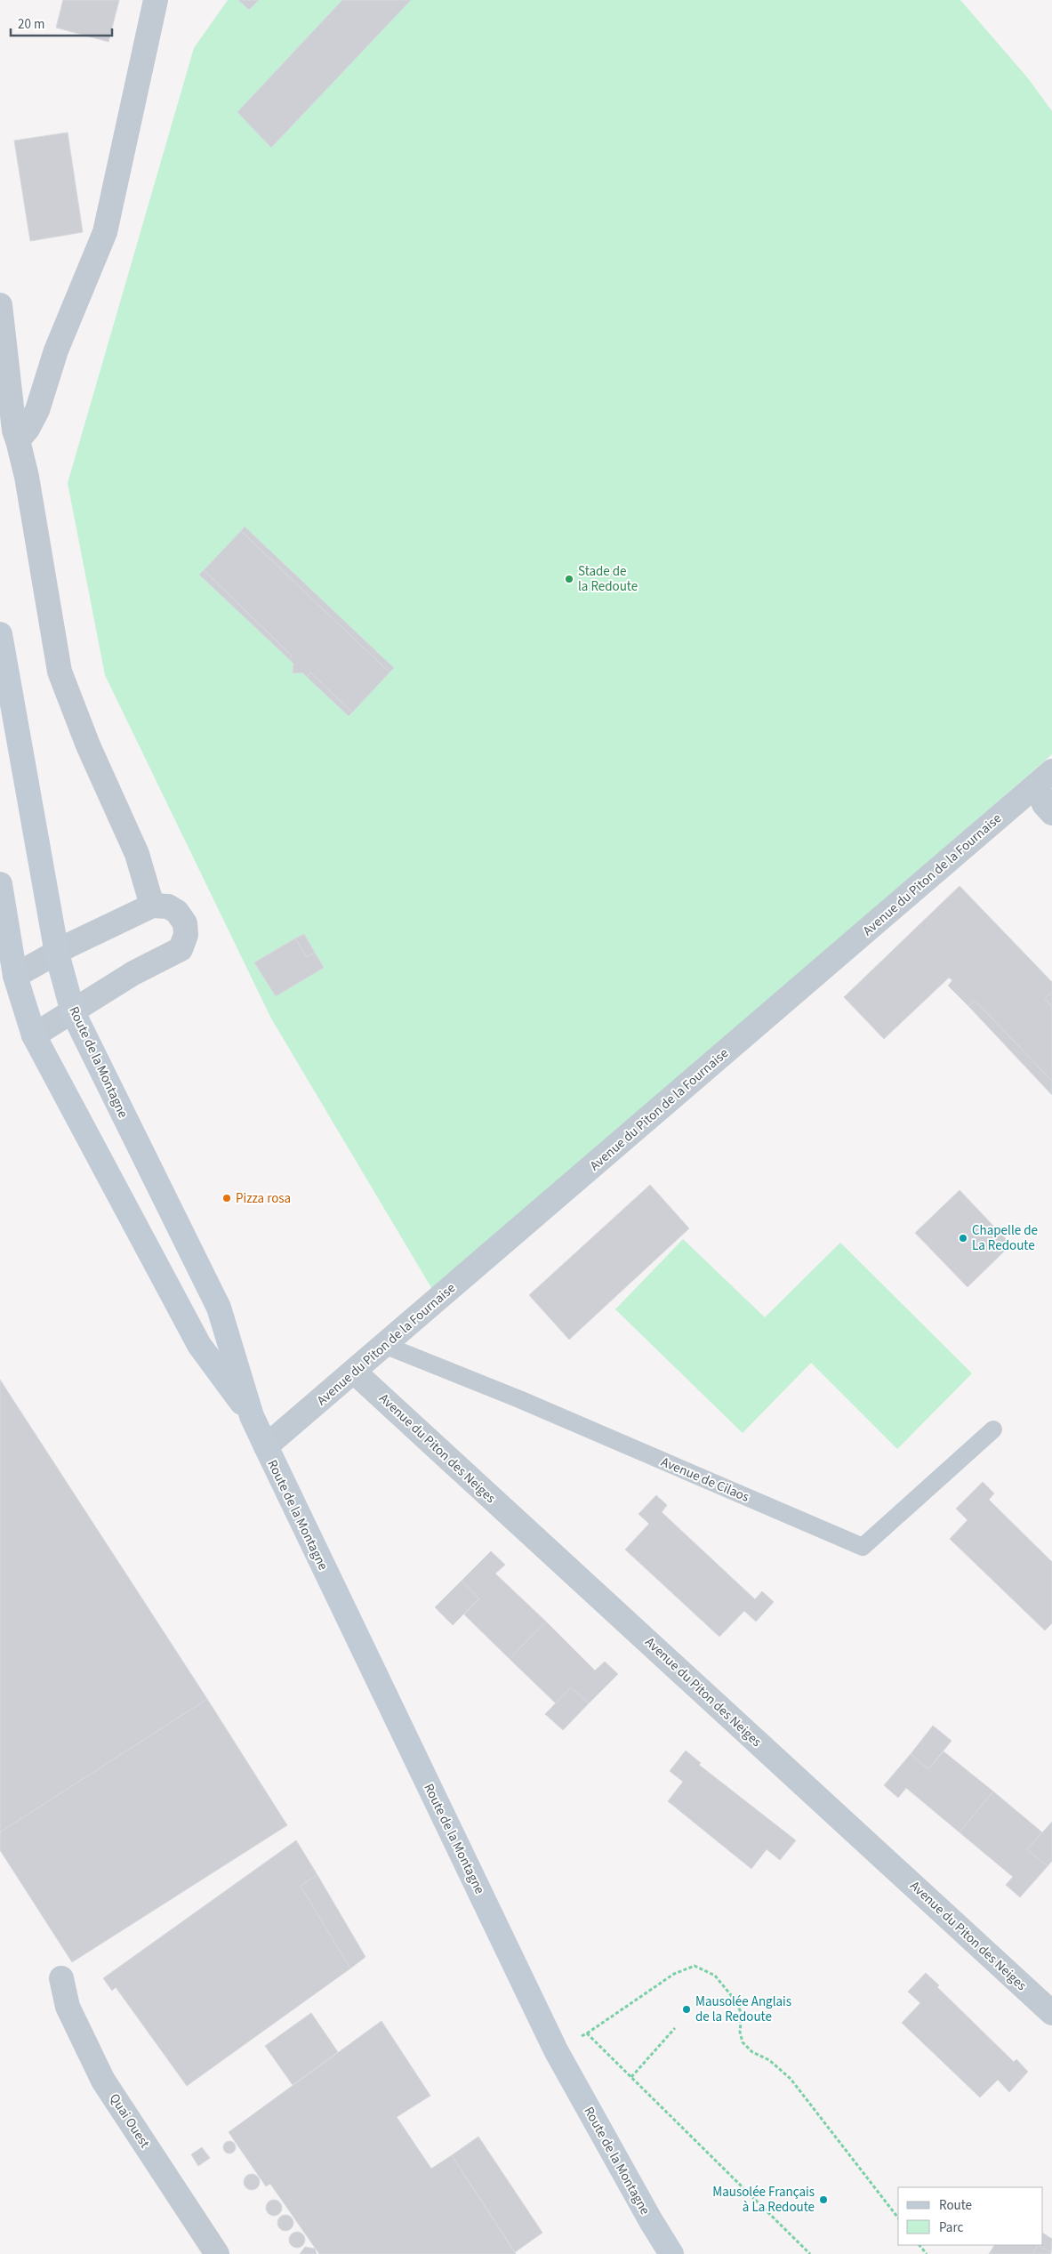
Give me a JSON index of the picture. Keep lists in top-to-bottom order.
{
  "streets": {
    "main road": ["Route de la Montagne"],
    "street": ["Avenue du Piton de la Fournaise", "Avenue du Piton des Neiges", "Quai Ouest"],
    "lane": ["Avenue de Cilaos"]
  },
  "crossings": [
    ["Avenue du Piton de la Fournaise", "Route de la Montagne"],
    ["Avenue du Piton de la Fournaise", "Avenue du Piton des Neiges"],
    ["Avenue du Piton de la Fournaise", "Avenue de Cilaos"]
  ],
  "places": [
    "Stade de la Redoute",
    "Pizza rosa",
    "Chapelle de La Redoute",
    "Mausolée Anglais de la Redoute",
    "Mausolée Français à La Redoute"
  ],
  "legend": ["Route", "Parc"],
  "scale_bar": "20 m"
}
